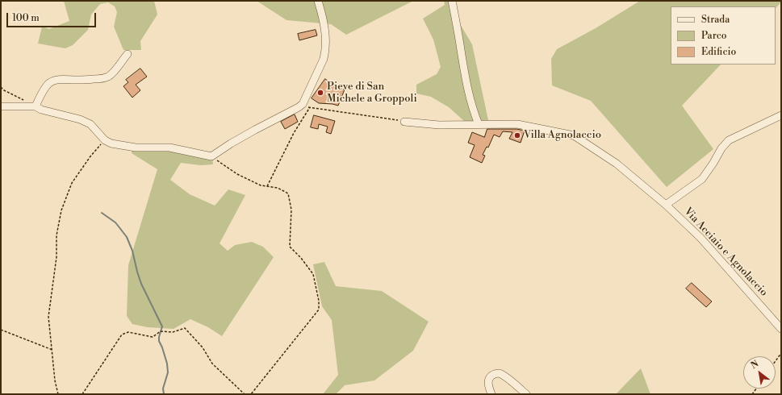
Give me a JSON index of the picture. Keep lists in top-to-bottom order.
{
  "streets": {
    "street": ["Via Acciaio e Agnolaccio"]
  },
  "places": ["Pieve di San Michele a Groppoli", "Villa Agnolaccio"],
  "legend": ["Strada", "Parco", "Edificio"],
  "scale_bar": "100 m",
  "north": "top left"
}
